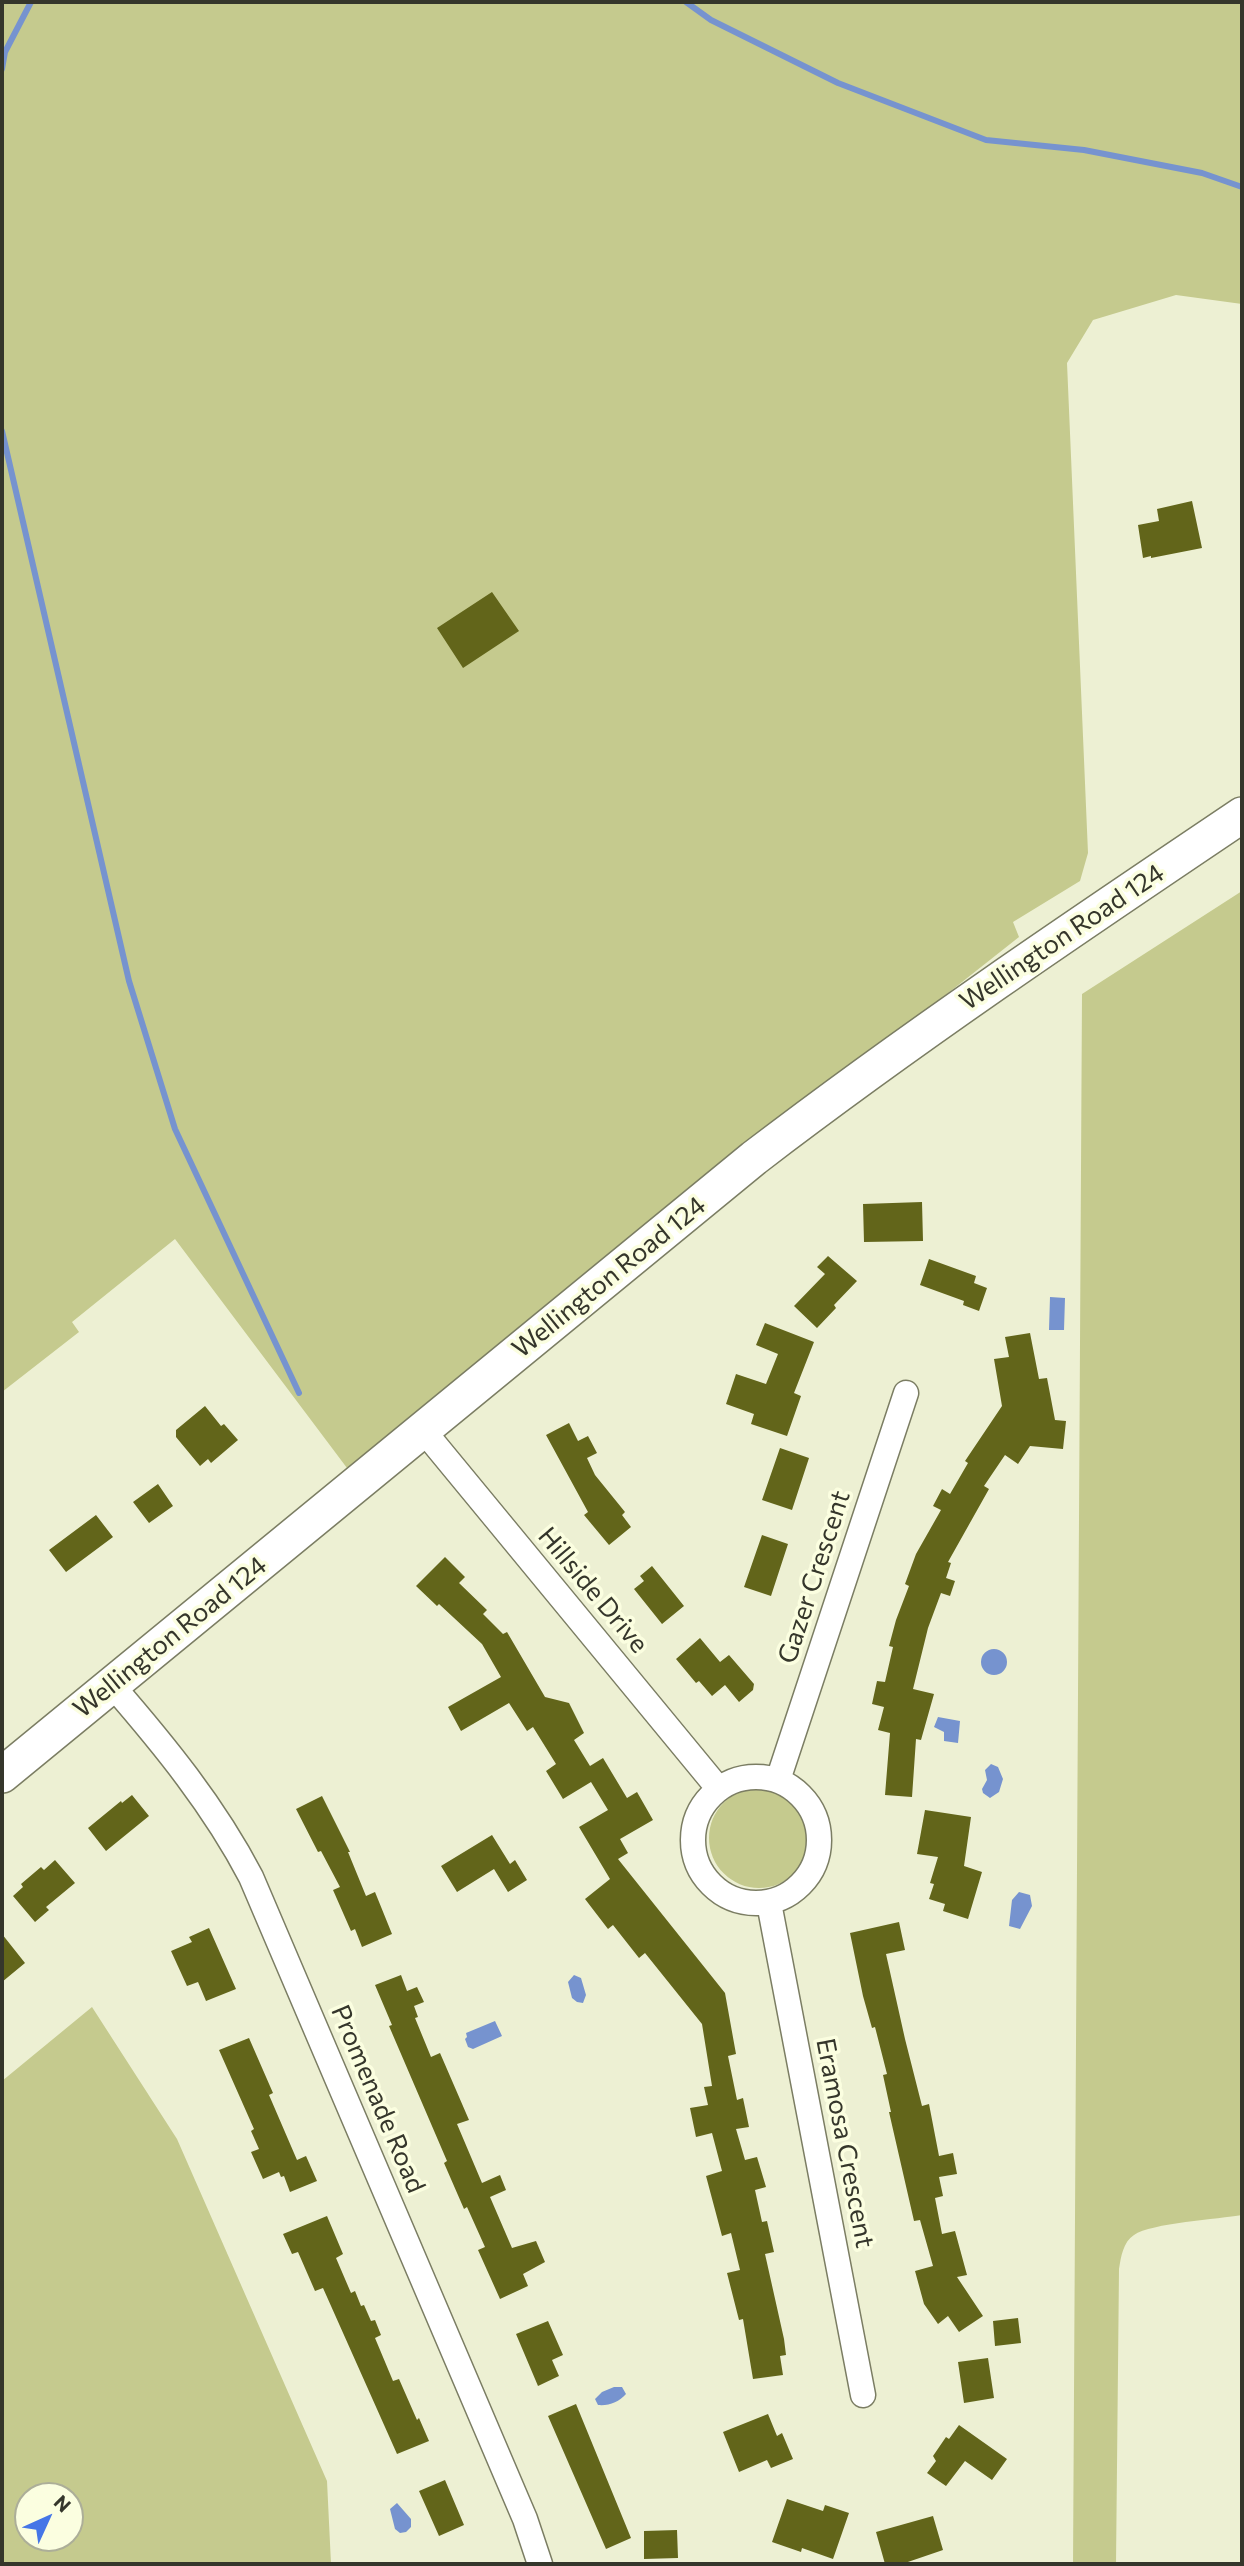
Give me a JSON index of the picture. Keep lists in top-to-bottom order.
{
  "streets": {
    "main road": ["Wellington Road 124"],
    "street": [
      "Gazer Crescent",
      "Hillside Drive",
      "Promenade Road",
      "Eramosa Crescent"
    ]
  },
  "crossings": [
    ["Wellington Road 124", "Hillside Drive"],
    ["Wellington Road 124", "Promenade Road"],
    ["Gazer Crescent", "Hillside Drive"],
    ["Gazer Crescent", "Eramosa Crescent"],
    ["Hillside Drive", "Eramosa Crescent"]
  ],
  "north": "top right"
}
